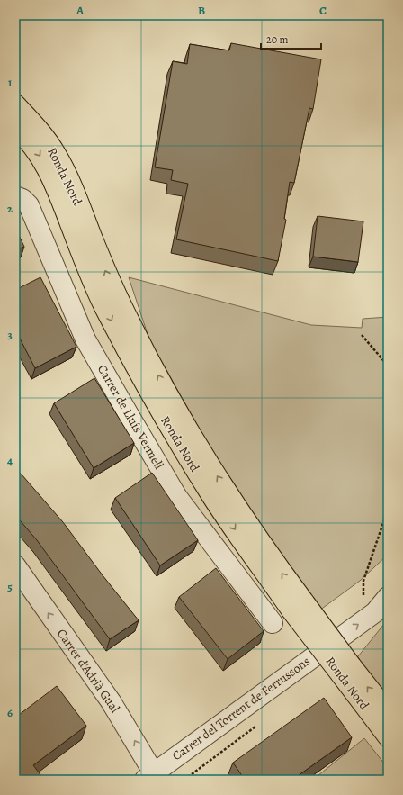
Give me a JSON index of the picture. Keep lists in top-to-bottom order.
{
  "streets": {
    "main road": ["Ronda Nord"],
    "street": ["Carrer de Lluís Vermell", "Carrer d'Adrià Gual", "Carrer del Torrent de Ferrussons"]
  },
  "crossings": [
    ["Carrer d'Adrià Gual", "Carrer del Torrent de Ferrussons"]
  ],
  "one_way": ["Carrer d'Adrià Gual", "Carrer del Torrent de Ferrussons"],
  "scale_bar": "20 m",
  "grid": {
    "columns": ["A", "B", "C"],
    "rows": [
      "1",
      "2",
      "3",
      "4",
      "5",
      "6"
    ]
  }
}
